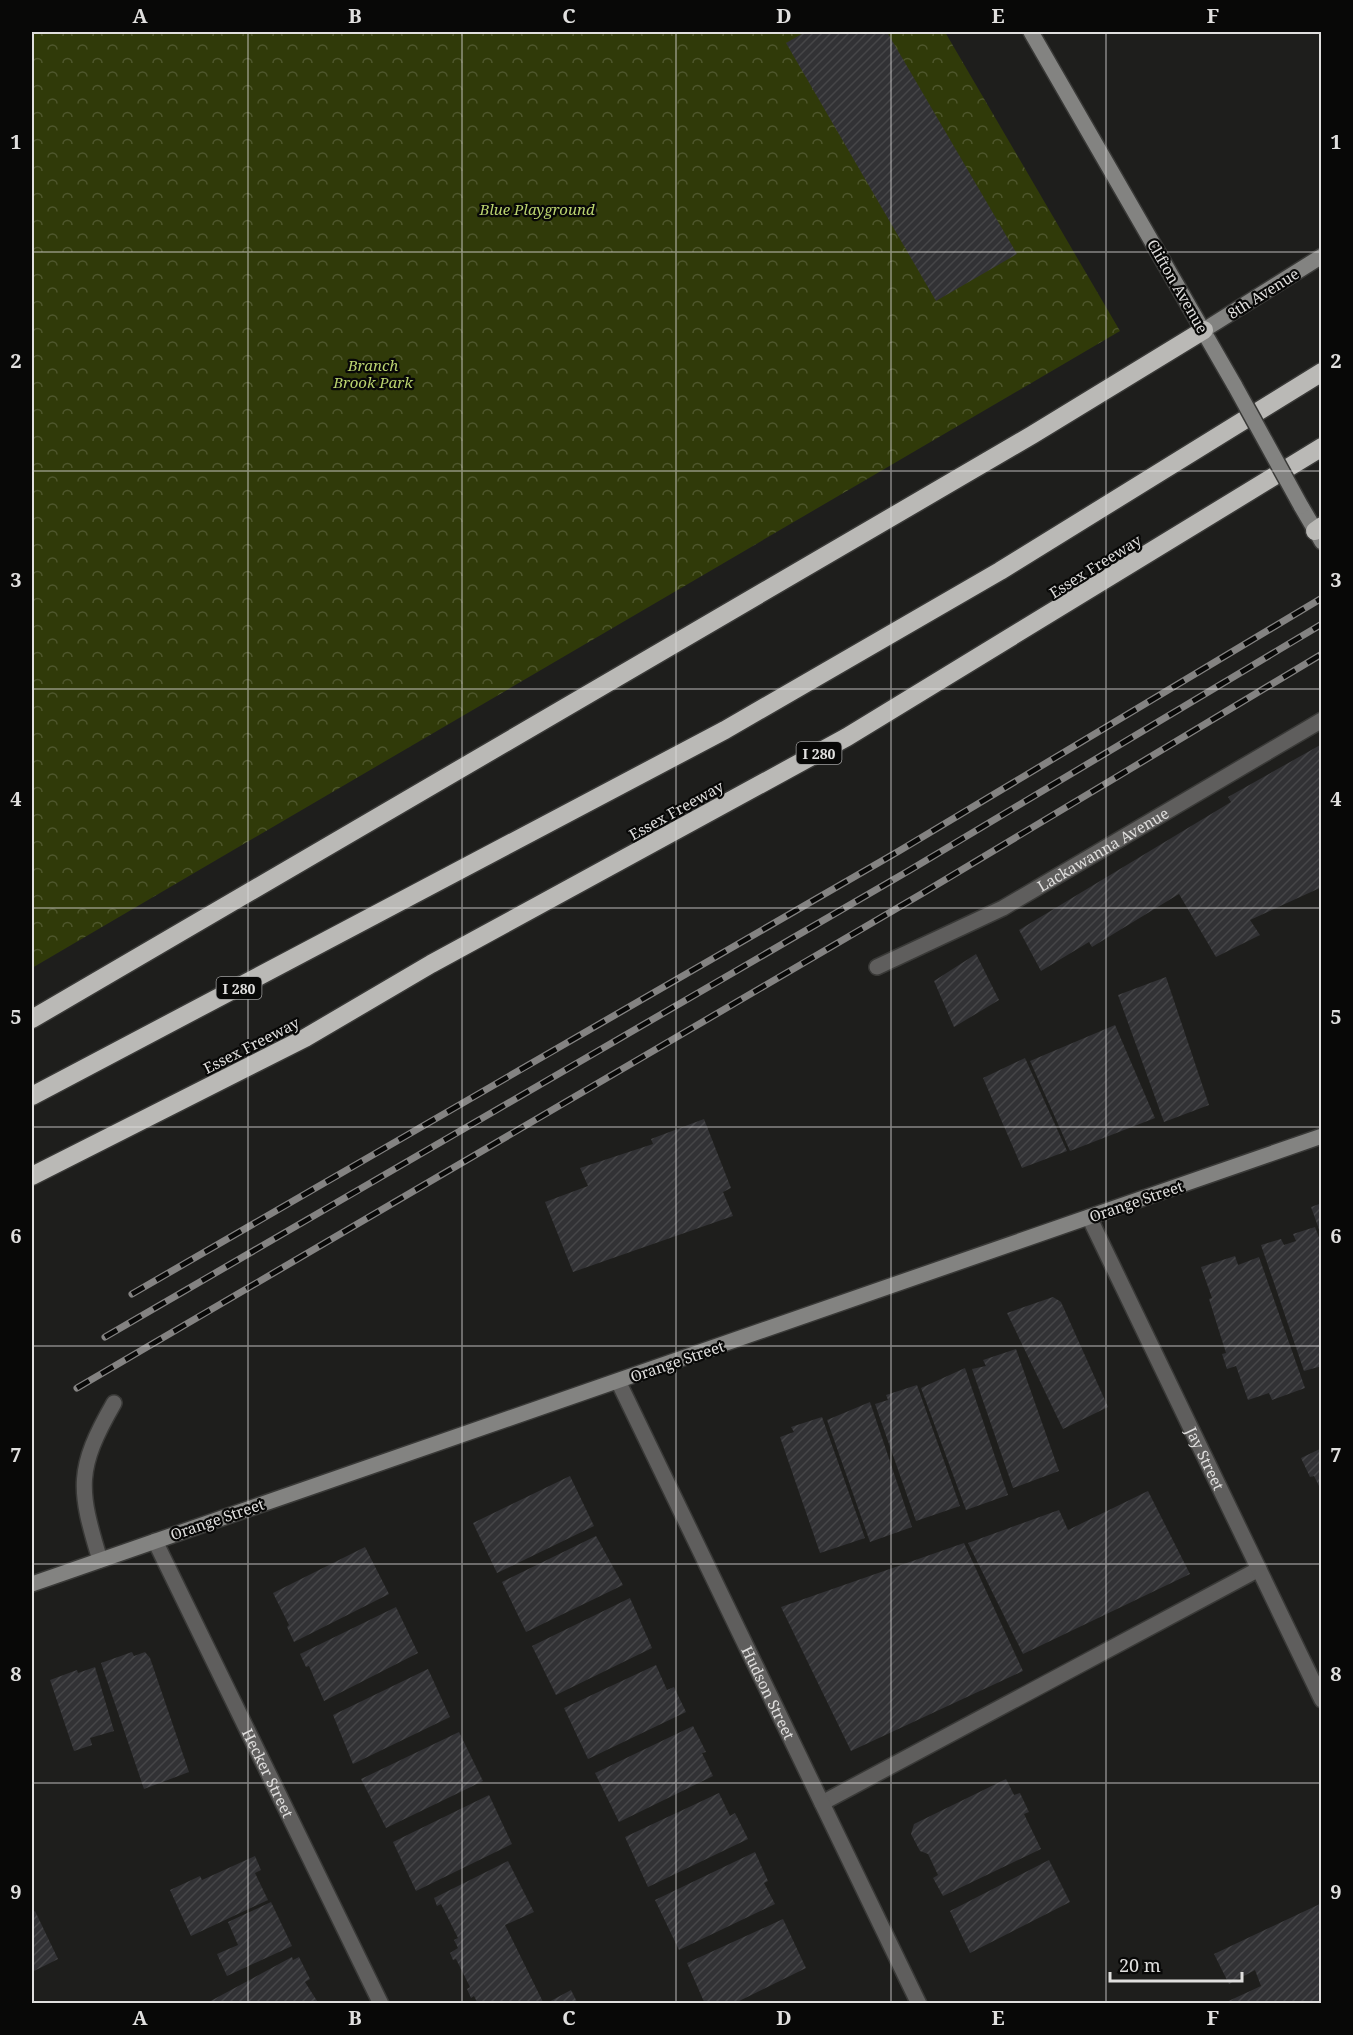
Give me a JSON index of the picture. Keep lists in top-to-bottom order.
{
  "streets": {
    "highway": ["Essex Freeway", "I 280"],
    "main road": ["Clifton Avenue", "8th Avenue", "Orange Street"],
    "street": [
      "Lackawanna Avenue",
      "Jay Street",
      "Hudson Street",
      "Hecker Street"
    ]
  },
  "crossings": [
    ["Clifton Avenue", "8th Avenue"],
    ["Orange Street", "Jay Street"],
    ["Orange Street", "Hudson Street"],
    ["Orange Street", "Hecker Street"]
  ],
  "parks": ["Blue Playground", "Branch Brook Park"],
  "scale_bar": "20 m",
  "grid": {
    "columns": [
      "A",
      "B",
      "C",
      "D",
      "E",
      "F"
    ],
    "rows": [
      "1",
      "2",
      "3",
      "4",
      "5",
      "6",
      "7",
      "8",
      "9"
    ]
  }
}
